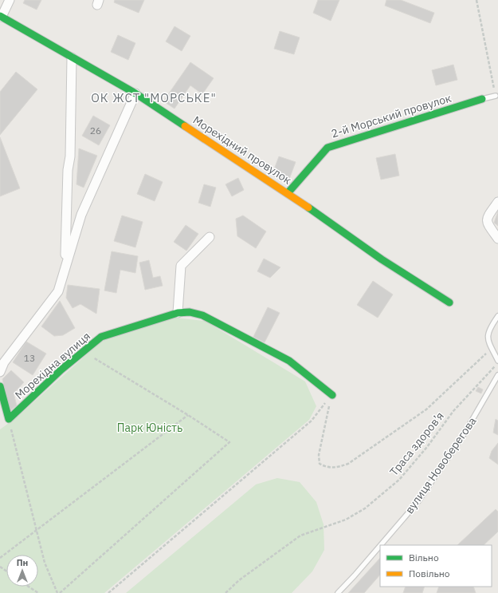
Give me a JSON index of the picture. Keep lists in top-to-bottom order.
{
  "streets": {
    "street": ["2-й Морський провулок", "Морехідний провулок", "Морехідна вулиця"],
    "lane": ["вулиця Новоберегова"],
    "path": ["Траса здоров’я"]
  },
  "crossings": [
    ["2-й Морський провулок", "Морехідний провулок"]
  ],
  "districts": ["ОК ЖСТ \"МОРСЬКЕ\""],
  "parks": ["Парк Юність"],
  "house_numbers": ["26", "13"],
  "legend": ["Вільно", "Повільно"],
  "north": "top"
}
